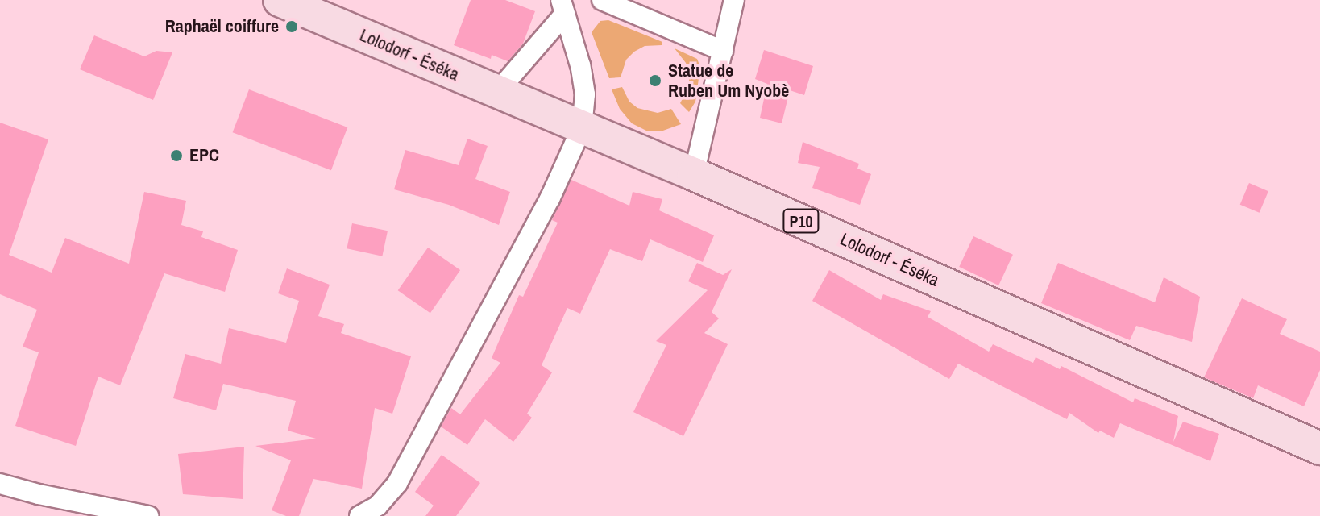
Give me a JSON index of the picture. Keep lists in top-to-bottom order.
{
  "streets": {
    "main road": ["Lolodorf - Éséka", "P10"]
  },
  "places": ["Raphaël coiffure", "Statue de Ruben Um Nyobè", "EPC"]
}
